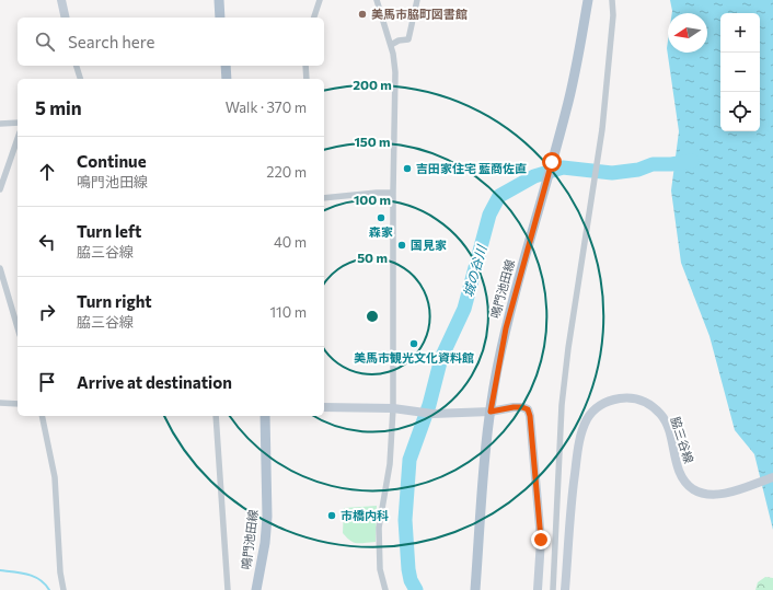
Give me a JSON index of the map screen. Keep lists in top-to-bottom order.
{
  "streets": {
    "main road": ["鳴門池田線", "脇三谷線"]
  },
  "water": ["城の谷川"],
  "places": [
    "美馬市脇町図書館",
    "吉田家住宅 藍商佐直",
    "森家",
    "国見家",
    "美馬市観光文化資料館",
    "市橋内科"
  ],
  "north": "left",
  "page": {
    "map_buttons": ["+", "−"],
    "search": "Search here",
    "heading": ["5 min", "Walk · 370 m"],
    "list": [
      ["Continue", "鳴門池田線", "220 m"],
      ["Turn left", "脇三谷線", "40 m"],
      ["Turn right", "脇三谷線", "110 m"],
      "Arrive at destination"
    ]
  },
  "rings": [
    "200 m",
    "150 m",
    "100 m",
    "50 m"
  ]
}
